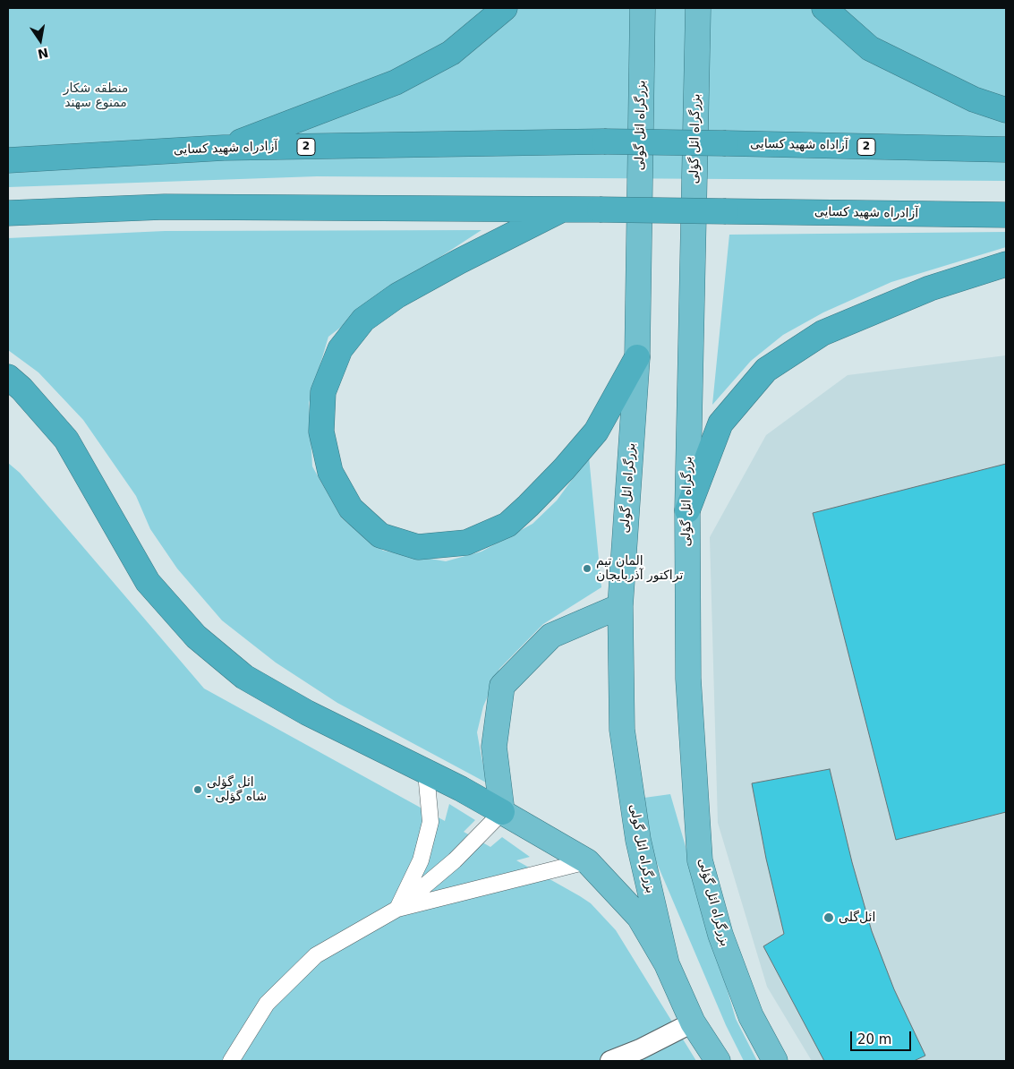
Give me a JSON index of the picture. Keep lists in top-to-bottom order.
{
  "streets": {
    "highway": [
      "بزرگراه ائل گولی",
      "بزرگراه ائل گؤلی",
      "آزاداه شهید کسایی",
      "2",
      "آزادراه شهید کسایی"
    ]
  },
  "crossings": [
    ["آزاداه شهید کسایی", "آزادراه شهید کسایی"]
  ],
  "parks": ["منطقه شکار ممنوع سهند"],
  "places": ["المان تیم تراکتور آذربایجان", "ائل گؤلی - شاه گؤلی", "ائل‌گلی"],
  "scale_bar": "20 m",
  "north": "bottom"
}
